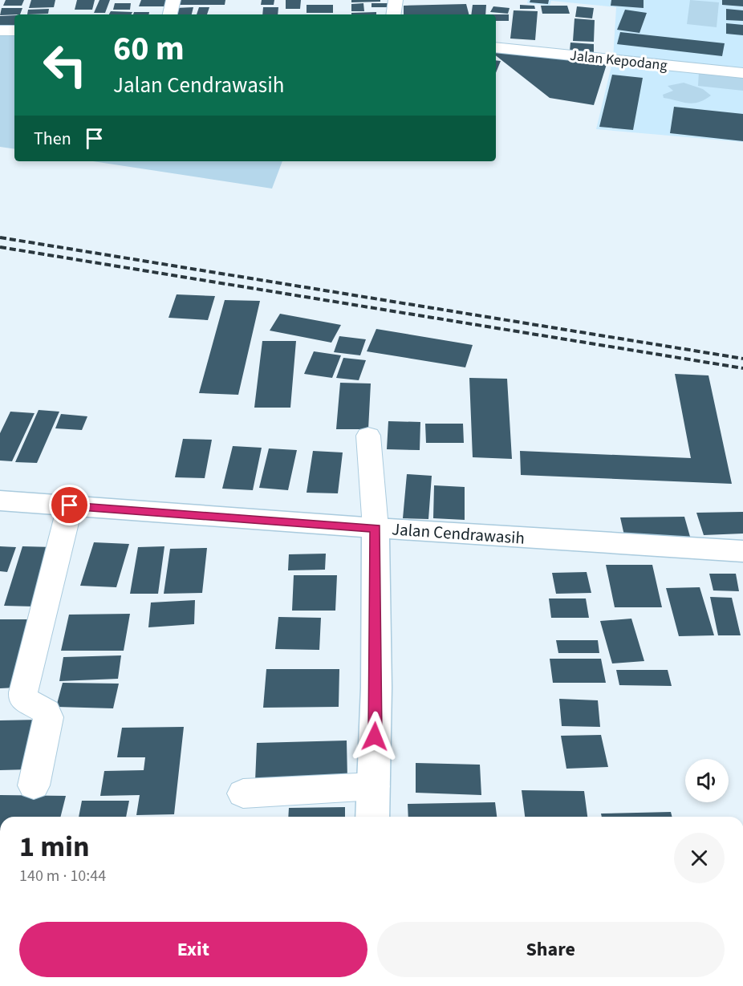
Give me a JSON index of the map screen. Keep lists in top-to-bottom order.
{
  "streets": {
    "main road": ["Jalan Cendrawasih"],
    "street": ["Jalan Kepodang"]
  },
  "page": {
    "turn": ["60 m", "Jalan Cendrawasih"],
    "then": "Then",
    "heading": ["1 min", "140 m · 10:44"],
    "buttons": ["Exit", "Share"]
  }
}
